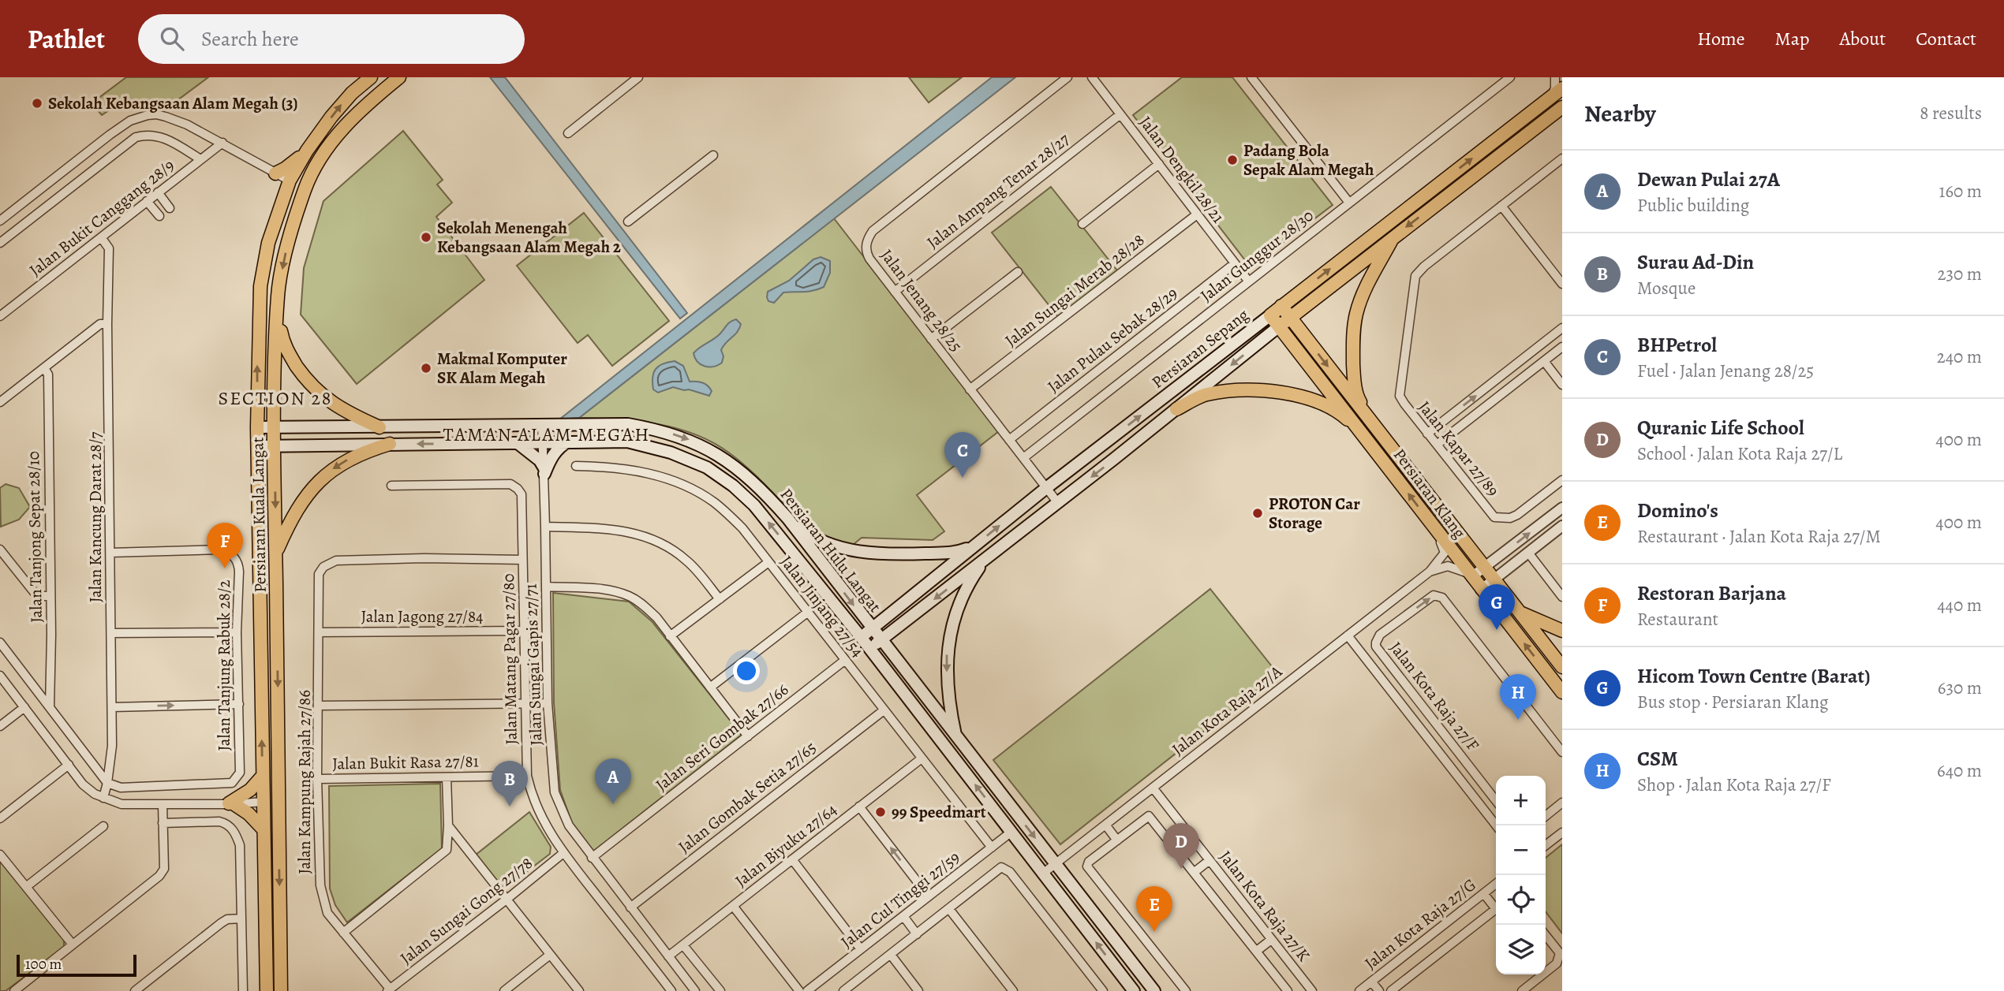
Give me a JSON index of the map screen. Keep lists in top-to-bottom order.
{
  "streets": {
    "main road": [
      "Persiaran Sepang",
      "Persiaran Klang",
      "Persiaran Kuala Langat",
      "Persiaran Hulu Langat"
    ],
    "street": [
      "Jalan Dengkil 28/21",
      "Jalan Ampang Tenar 28/27",
      "Jalan Bukit Canggang 28/9",
      "Jalan Gunggur 28/30",
      "Jalan Sungai Merab 28/28",
      "Jalan Jenang 28/25",
      "Jalan Pulau Sebak 28/29",
      "Jalan Kapar 27/89",
      "Jalan Kancung Darat 28/7",
      "Jalan Tanjong Sepat 28/10",
      "Jalan Jinjang 27/54",
      "Jalan Jagong 27/84",
      "Jalan Matang Pagar 27/80",
      "Jalan Sungai Gapis 27/71",
      "Jalan Tanjung Rabuk 28/2",
      "Jalan Kota Raja 27/F",
      "Jalan Kota Raja 27/A",
      "Jalan Seri Gombak 27/66",
      "Jalan Bukit Rasa 27/81",
      "Jalan Kampung Rajah 27/86",
      "Jalan Gombak Setia 27/65",
      "Jalan Biyuku 27/64",
      "Jalan Cul Tinggi 27/59",
      "Jalan Kota Raja 27/K",
      "Jalan Sungai Gong 27/78",
      "Jalan Kota Raja 27/G"
    ]
  },
  "crossings": [
    ["Jalan Dengkil 28/21", "Jalan Ampang Tenar 28/27"],
    ["Jalan Dengkil 28/21", "Jalan Gunggur 28/30"],
    ["Jalan Dengkil 28/21", "Jalan Sungai Merab 28/28"],
    ["Jalan Dengkil 28/21", "Jalan Pulau Sebak 28/29"],
    ["Jalan Ampang Tenar 28/27", "Jalan Jenang 28/25"],
    ["Jalan Bukit Canggang 28/9", "Jalan Kancung Darat 28/7"],
    ["Jalan Gunggur 28/30", "Jalan Jenang 28/25"],
    ["Jalan Sungai Merab 28/28", "Jalan Jenang 28/25"],
    ["Jalan Jenang 28/25", "Jalan Pulau Sebak 28/29"],
    ["Jalan Jenang 28/25", "Persiaran Sepang"],
    ["Persiaran Sepang", "Persiaran Klang"],
    ["Persiaran Sepang", "Persiaran Hulu Langat"],
    ["Persiaran Klang", "Jalan Kota Raja 27/A"],
    ["Persiaran Kuala Langat", "Persiaran Hulu Langat"],
    ["Jalan Kancung Darat 28/7", "Jalan Tanjung Rabuk 28/2"],
    ["Persiaran Hulu Langat", "Jalan Sungai Gapis 27/71"],
    ["Persiaran Hulu Langat", "Jalan Kota Raja 27/A"],
    ["Persiaran Hulu Langat", "Jalan Cul Tinggi 27/59"],
    ["Jalan Jinjang 27/54", "Jalan Seri Gombak 27/66"],
    ["Jalan Jinjang 27/54", "Jalan Gombak Setia 27/65"],
    ["Jalan Jinjang 27/54", "Jalan Biyuku 27/64"],
    ["Jalan Jinjang 27/54", "Jalan Cul Tinggi 27/59"],
    ["Jalan Jagong 27/84", "Jalan Matang Pagar 27/80"],
    ["Jalan Jagong 27/84", "Jalan Kampung Rajah 27/86"],
    ["Jalan Matang Pagar 27/80", "Jalan Bukit Rasa 27/81"],
    ["Jalan Matang Pagar 27/80", "Jalan Kampung Rajah 27/86"],
    ["Jalan Matang Pagar 27/80", "Jalan Sungai Gong 27/78"],
    ["Jalan Sungai Gapis 27/71", "Jalan Seri Gombak 27/66"],
    ["Jalan Sungai Gapis 27/71", "Jalan Gombak Setia 27/65"],
    ["Jalan Sungai Gapis 27/71", "Jalan Biyuku 27/64"],
    ["Jalan Kota Raja 27/A", "Jalan Kota Raja 27/K"],
    ["Jalan Bukit Rasa 27/81", "Jalan Kampung Rajah 27/86"],
    ["Jalan Kampung Rajah 27/86", "Jalan Sungai Gong 27/78"]
  ],
  "districts": ["SECTION 28", "TAMAN ALAM MEGAH"],
  "places": [
    "Sekolah Kebangsaan Alam Megah (3)",
    "Padang Bola Sepak Alam Megah",
    "Sekolah Menengah Kebangsaan Alam Megah 2",
    "Makmal Komputer SK Alam Megah",
    "PROTON Car Storage",
    "99 Speedmart"
  ],
  "scale_bar": "100 m",
  "page": {
    "header": "Pathlet",
    "search": "Search here",
    "nav": [
      "Home",
      "Map",
      "About",
      "Contact"
    ],
    "heading": ["Nearby", "8 results"],
    "list": [
      {
        "mark": "A",
        "name": "Dewan Pulai 27A",
        "note": "Public building",
        "value": "160 m"
      },
      {
        "mark": "B",
        "name": "Surau Ad-Din",
        "note": "Mosque",
        "value": "230 m"
      },
      {
        "mark": "C",
        "name": "BHPetrol",
        "note": "Fuel · Jalan Jenang 28/25",
        "value": "240 m"
      },
      {
        "mark": "D",
        "name": "Quranic Life School",
        "note": "School · Jalan Kota Raja 27/L",
        "value": "400 m"
      },
      {
        "mark": "E",
        "name": "Domino's",
        "note": "Restaurant · Jalan Kota Raja 27/M",
        "value": "400 m"
      },
      {
        "mark": "F",
        "name": "Restoran Barjana",
        "note": "Restaurant",
        "value": "440 m"
      },
      {
        "mark": "G",
        "name": "Hicom Town Centre (Barat)",
        "note": "Bus stop · Persiaran Klang",
        "value": "630 m"
      },
      {
        "mark": "H",
        "name": "CSM",
        "note": "Shop · Jalan Kota Raja 27/F",
        "value": "640 m"
      }
    ],
    "pins": [
      "C",
      "F",
      "G",
      "H",
      "A",
      "B",
      "D",
      "E"
    ],
    "map_buttons": ["+", "−"],
    "scale": "100 m"
  }
}
